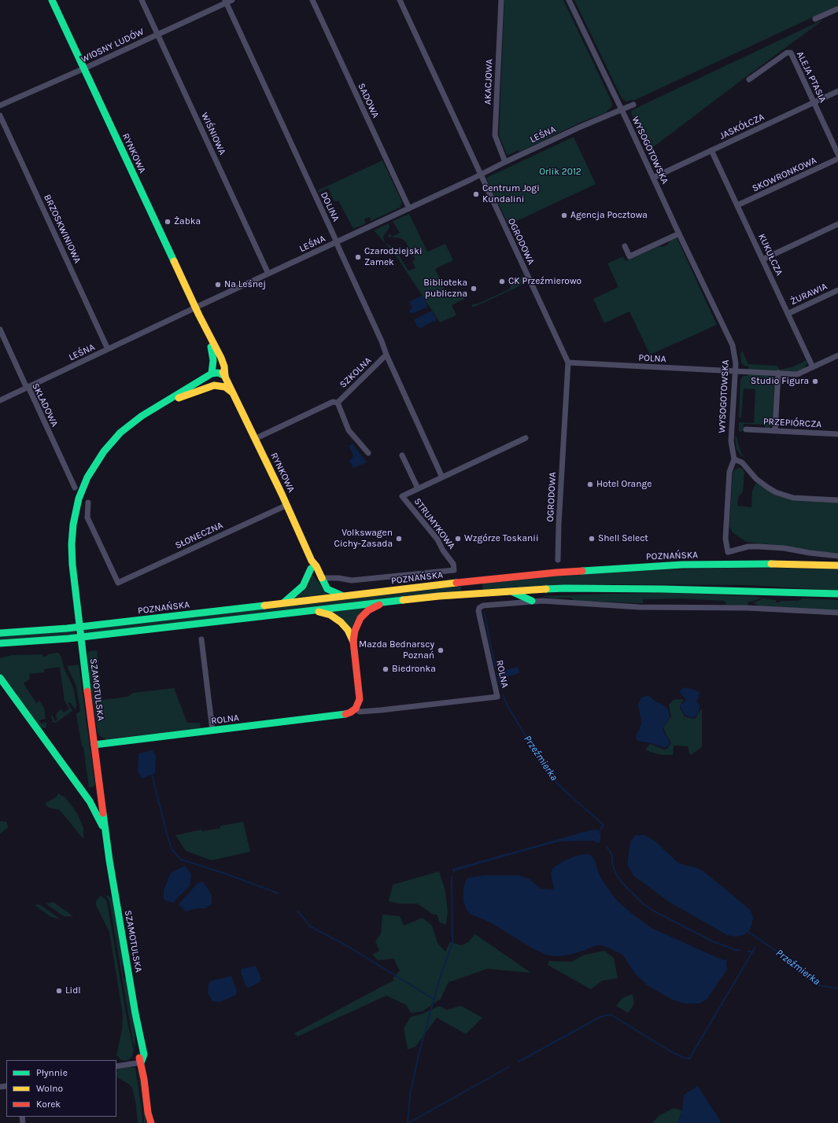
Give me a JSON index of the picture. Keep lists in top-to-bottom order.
{
  "streets": {
    "street": [
      "WIOSNY LUDÓW",
      "ALEJA PTASIA",
      "AKACJOWA",
      "SADOWA",
      "JASKÓŁCZA",
      "WIŚNIOWA",
      "LEŚNA",
      "WYSOGOTOWSKA",
      "RYNKOWA",
      "SKOWRONKOWA",
      "DOLINA",
      "BRZOSKWINIOWA",
      "OGRODOWA",
      "KUKUŁCZA",
      "ŻURAWIA",
      "POLNA",
      "SZKOLNA",
      "SKŁADOWA",
      "PRZEPIÓRCZA",
      "STRUMYKOWA",
      "SŁONECZNA",
      "POZNAŃSKA",
      "ROLNA",
      "SZAMOTULSKA"
    ]
  },
  "crossings": [
    ["WIOSNY LUDÓW", "WIŚNIOWA"],
    ["WIOSNY LUDÓW", "RYNKOWA"],
    ["WIOSNY LUDÓW", "DOLINA"],
    ["ALEJA PTASIA", "JASKÓŁCZA"],
    ["AKACJOWA", "LEŚNA"],
    ["SADOWA", "LEŚNA"],
    ["JASKÓŁCZA", "WYSOGOTOWSKA"],
    ["JASKÓŁCZA", "KUKUŁCZA"],
    ["WIŚNIOWA", "LEŚNA"],
    ["LEŚNA", "WYSOGOTOWSKA"],
    ["LEŚNA", "RYNKOWA"],
    ["LEŚNA", "DOLINA"],
    ["LEŚNA", "BRZOSKWINIOWA"],
    ["LEŚNA", "OGRODOWA"],
    ["LEŚNA", "SKŁADOWA"],
    ["WYSOGOTOWSKA", "POLNA"],
    ["RYNKOWA", "SŁONECZNA"],
    ["RYNKOWA", "POZNAŃSKA"],
    ["RYNKOWA", "SZAMOTULSKA"],
    ["SKOWRONKOWA", "KUKUŁCZA"],
    ["DOLINA", "SZKOLNA"],
    ["OGRODOWA", "POLNA"],
    ["KUKUŁCZA", "ŻURAWIA"],
    ["KUKUŁCZA", "POLNA"],
    ["STRUMYKOWA", "POZNAŃSKA"],
    ["ROLNA", "SZAMOTULSKA"]
  ],
  "water": ["Przeźmierka"],
  "parks": ["Orlik 2012"],
  "places": [
    "Centrum Jogi Kundalini",
    "Agencja Pocztowa",
    "Żabka",
    "Czarodziejski Zamek",
    "CK Przeźmierowo",
    "Na Leśnej",
    "Biblioteka publiczna",
    "Studio Figura",
    "Hotel Orange",
    "Volkswagen Cichy-Zasada",
    "Wzgórze Toskanii",
    "Shell Select",
    "Mazda Bednarscy Poznań",
    "Biedronka",
    "Lidl"
  ],
  "legend": ["Płynnie", "Wolno", "Korek"]
}
